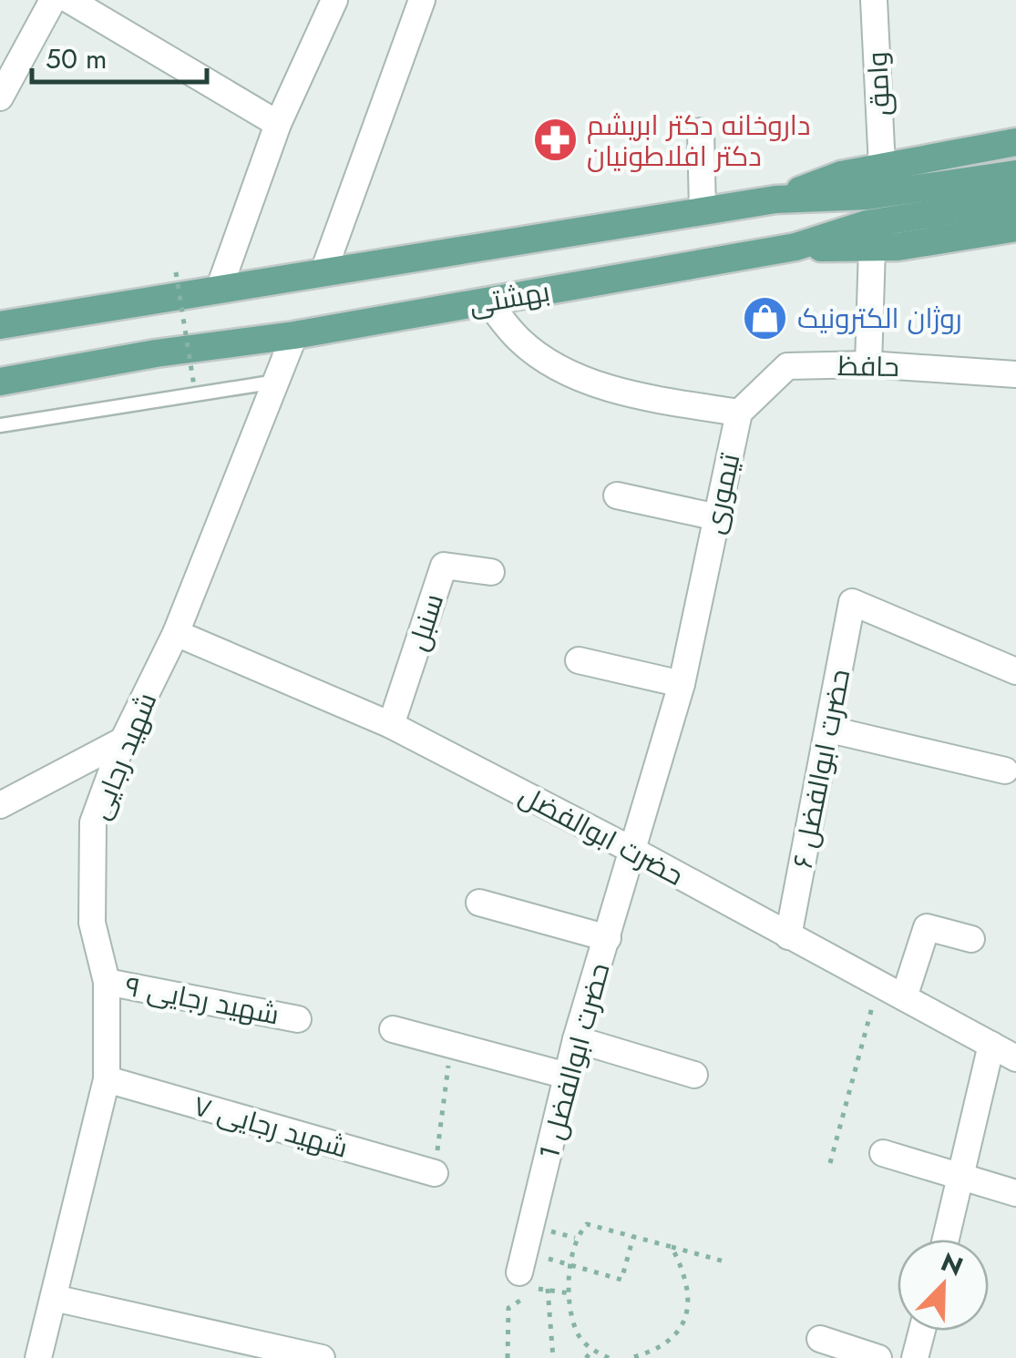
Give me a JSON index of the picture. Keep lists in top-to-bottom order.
{
  "streets": {
    "main road": ["بهشتی"],
    "street": [
      "وامق",
      "حافظ",
      "تیموری",
      "سنبل",
      "شهید رجایی",
      "حضرت ابوالفضل ۶",
      "حضرت ابوالفضل",
      "شهید رجایی ۹",
      "حضرت ابوالفضل 1",
      "شهید رجایی ۷"
    ]
  },
  "crossings": [
    ["بهشتی", "شهید رجایی"],
    ["حافظ", "تیموری"],
    ["تیموری", "حضرت ابوالفضل"],
    ["تیموری", "حضرت ابوالفضل 1"],
    ["سنبل", "حضرت ابوالفضل"],
    ["شهید رجایی", "حضرت ابوالفضل"],
    ["شهید رجایی", "شهید رجایی ۹"],
    ["شهید رجایی", "شهید رجایی ۷"],
    ["حضرت ابوالفضل ۶", "حضرت ابوالفضل"],
    ["حضرت ابوالفضل", "حضرت ابوالفضل 1"]
  ],
  "places": {
    "pharmacy": ["داروخانه دکتر ابریشم دکتر افلاطونیان"],
    "shop": ["روژان الکترونیک"]
  },
  "scale_bar": "50 m",
  "north": "top right"
}
